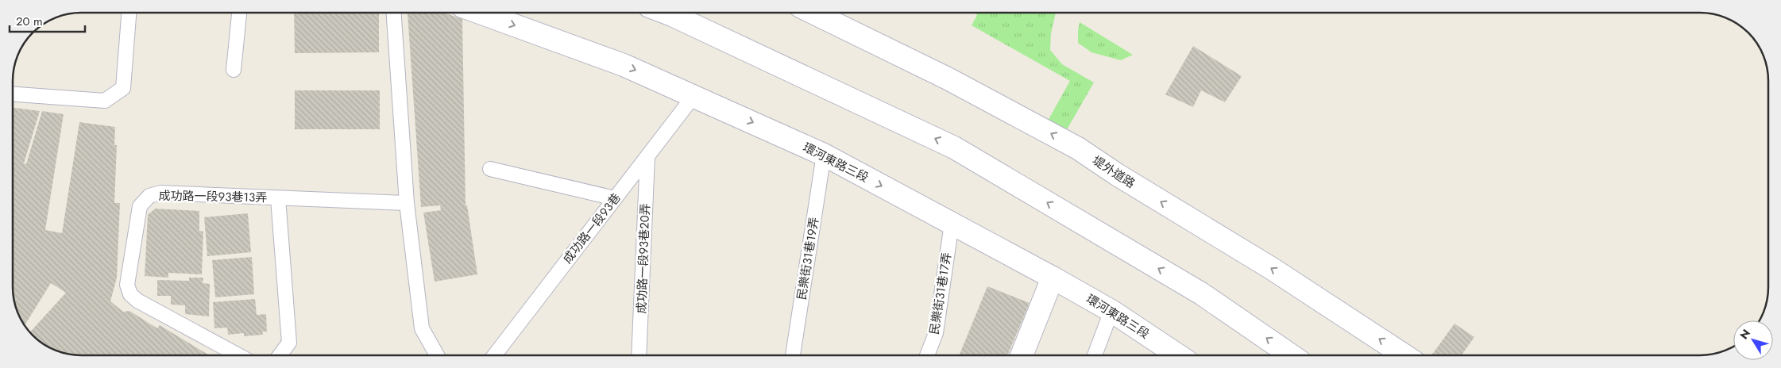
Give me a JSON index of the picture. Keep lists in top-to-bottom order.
{
  "streets": {
    "street": ["環河東路三段", "堤外道路"],
    "lane": [
      "成功路一段93巷13弄",
      "成功路一段93巷",
      "成功路一段93巷20弄",
      "民樂街31巷19弄",
      "民樂街31巷17弄"
    ]
  },
  "crossings": [
    ["環河東路三段", "成功路一段93巷"],
    ["環河東路三段", "民樂街31巷19弄"],
    ["環河東路三段", "民樂街31巷17弄"],
    ["成功路一段93巷", "成功路一段93巷20弄"]
  ],
  "scale_bar": "20 m",
  "north": "top left"
}
